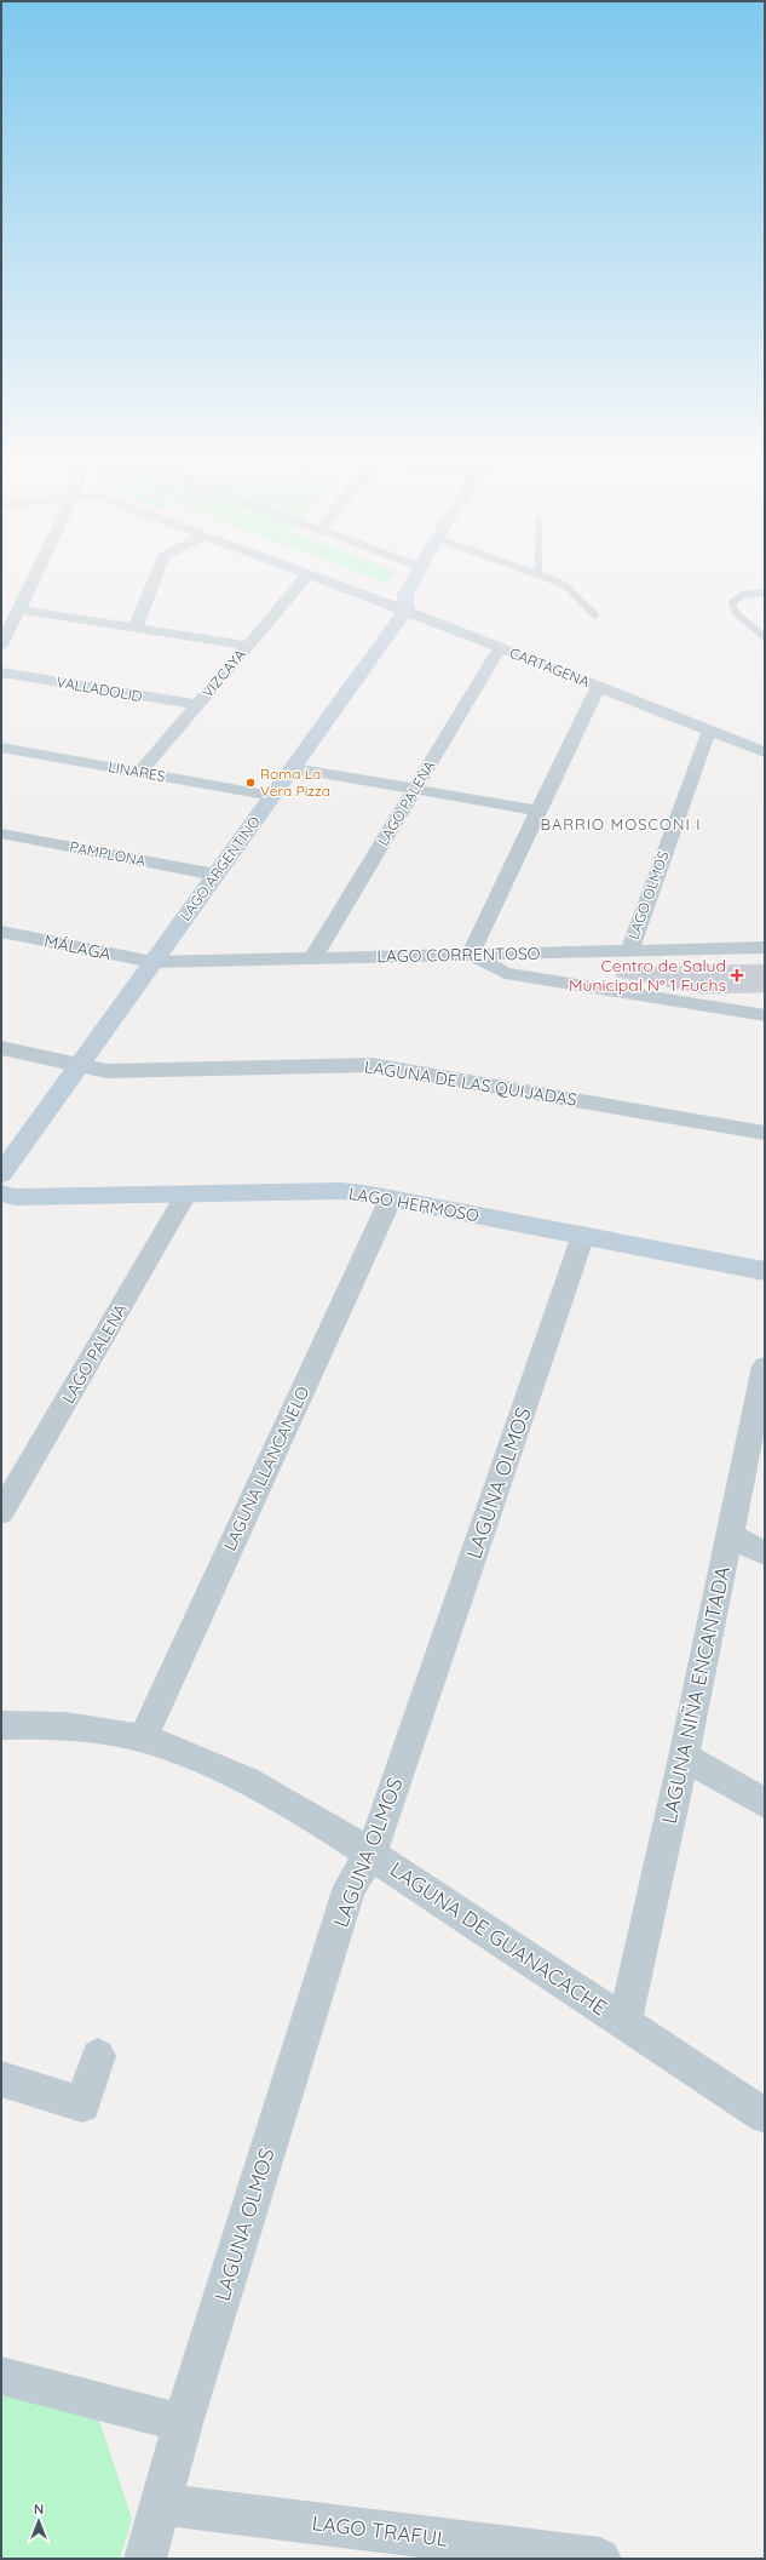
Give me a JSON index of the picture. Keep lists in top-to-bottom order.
{
  "streets": {
    "street": [
      "CARTAGENA",
      "VIZCAYA",
      "VALLADOLID",
      "LINARES",
      "LAGO PALENA",
      "PAMPLONA",
      "LAGO ARGENTINO",
      "LAGO OLMOS",
      "MÁLAGA",
      "LAGO CORRENTOSO",
      "LAGUNA DE LAS QUIJADAS",
      "LAGO HERMOSO",
      "LAGUNA LLANCANELO",
      "LAGUNA OLMOS",
      "LAGUNA NIÑA ENCANTADA",
      "LAGUNA DE GUANACACHE",
      "LAGO TRAFUL"
    ]
  },
  "crossings": [
    ["CARTAGENA", "LAGO PALENA"],
    ["CARTAGENA", "LAGO ARGENTINO"],
    ["CARTAGENA", "LAGO OLMOS"],
    ["VIZCAYA", "VALLADOLID"],
    ["VIZCAYA", "LINARES"],
    ["LINARES", "LAGO ARGENTINO"],
    ["LAGO PALENA", "LAGO CORRENTOSO"],
    ["LAGO PALENA", "LAGO HERMOSO"],
    ["PAMPLONA", "LAGO ARGENTINO"],
    ["LAGO ARGENTINO", "MÁLAGA"],
    ["LAGO ARGENTINO", "LAGO CORRENTOSO"],
    ["LAGO ARGENTINO", "LAGUNA DE LAS QUIJADAS"],
    ["LAGO OLMOS", "LAGO CORRENTOSO"],
    ["MÁLAGA", "LAGO CORRENTOSO"],
    ["LAGO HERMOSO", "LAGUNA LLANCANELO"],
    ["LAGO HERMOSO", "LAGUNA OLMOS"],
    ["LAGUNA LLANCANELO", "LAGUNA DE GUANACACHE"],
    ["LAGUNA OLMOS", "LAGUNA DE GUANACACHE"],
    ["LAGUNA OLMOS", "LAGO TRAFUL"],
    ["LAGUNA NIÑA ENCANTADA", "LAGUNA DE GUANACACHE"]
  ],
  "districts": ["BARRIO MOSCONI I"],
  "places": {
    "other": ["Roma La Vera Pizza"],
    "health": ["Centro de Salud Municipal N° 1 Fuchs"]
  },
  "north": "top"
}
